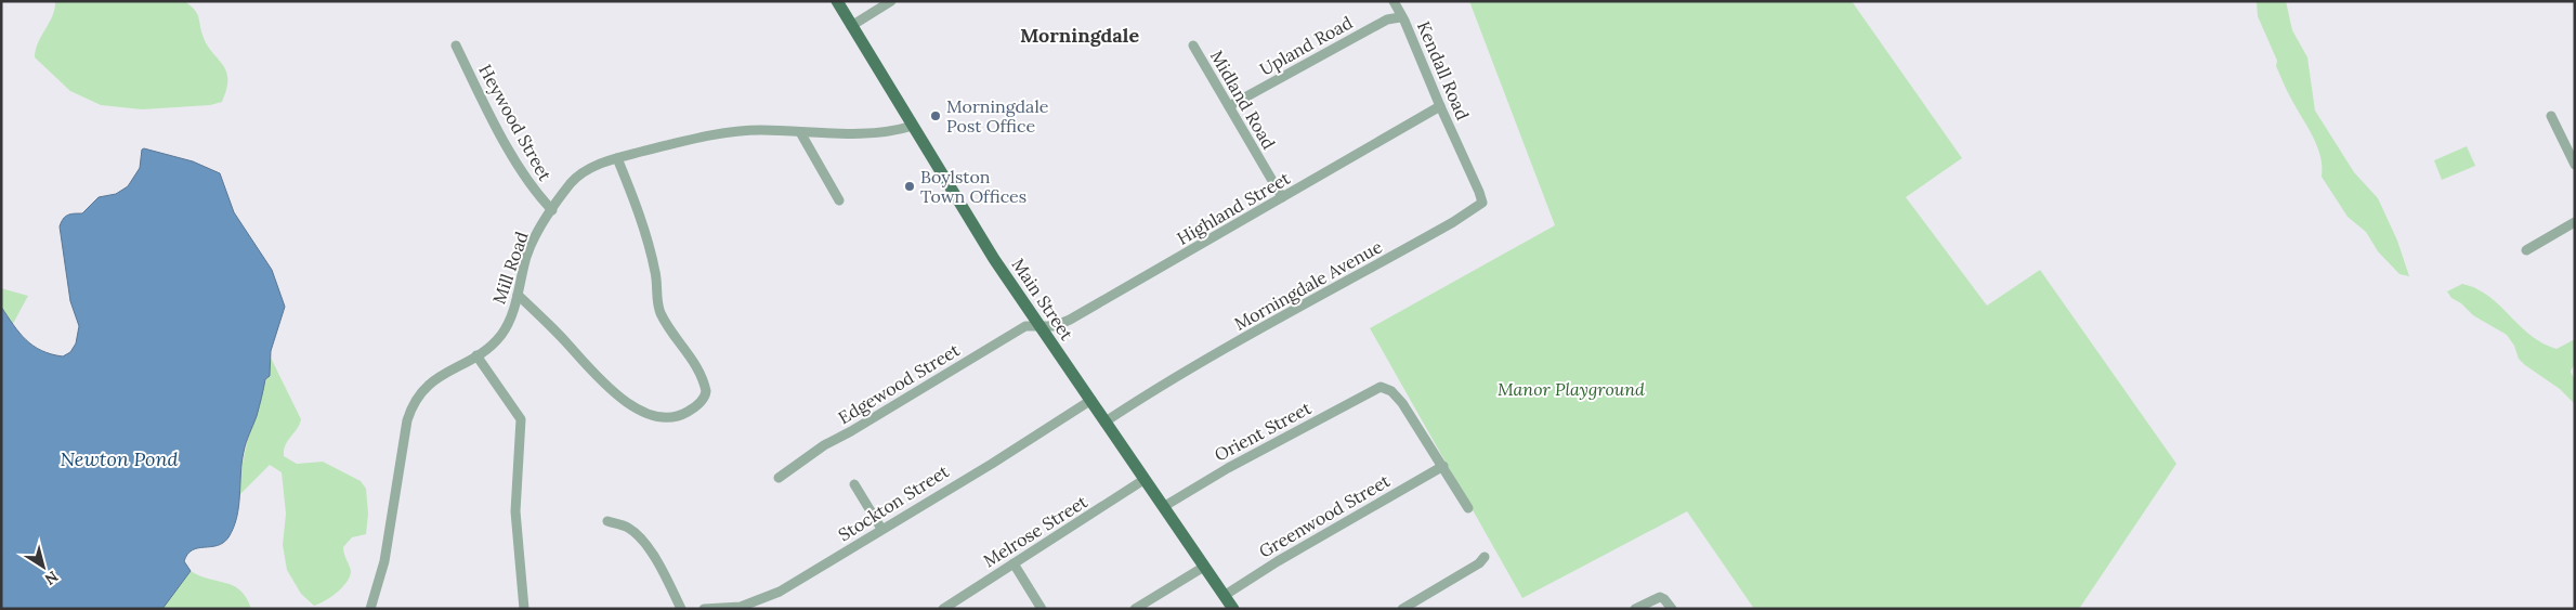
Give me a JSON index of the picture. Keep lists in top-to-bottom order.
{
  "streets": {
    "main road": ["Main Street"],
    "street": [
      "Upland Road",
      "Kendall Road",
      "Midland Road",
      "Heywood Street",
      "Highland Street",
      "Mill Road",
      "Morningdale Avenue",
      "Edgewood Street",
      "Orient Street",
      "Stockton Street",
      "Greenwood Street",
      "Melrose Street"
    ]
  },
  "crossings": [
    ["Upland Road", "Kendall Road"],
    ["Upland Road", "Midland Road"],
    ["Kendall Road", "Highland Street"],
    ["Kendall Road", "Morningdale Avenue"],
    ["Midland Road", "Highland Street"],
    ["Heywood Street", "Mill Road"],
    ["Highland Street", "Main Street"],
    ["Highland Street", "Edgewood Street"],
    ["Mill Road", "Main Street"],
    ["Morningdale Avenue", "Main Street"],
    ["Main Street", "Edgewood Street"],
    ["Main Street", "Orient Street"],
    ["Main Street", "Stockton Street"],
    ["Main Street", "Greenwood Street"],
    ["Main Street", "Melrose Street"],
    ["Orient Street", "Greenwood Street"]
  ],
  "districts": ["Morningdale"],
  "water": ["Newton Pond"],
  "parks": ["Manor Playground"],
  "places": ["Morningdale Post Office", "Boylston Town Offices"],
  "north": "bottom right"
}
